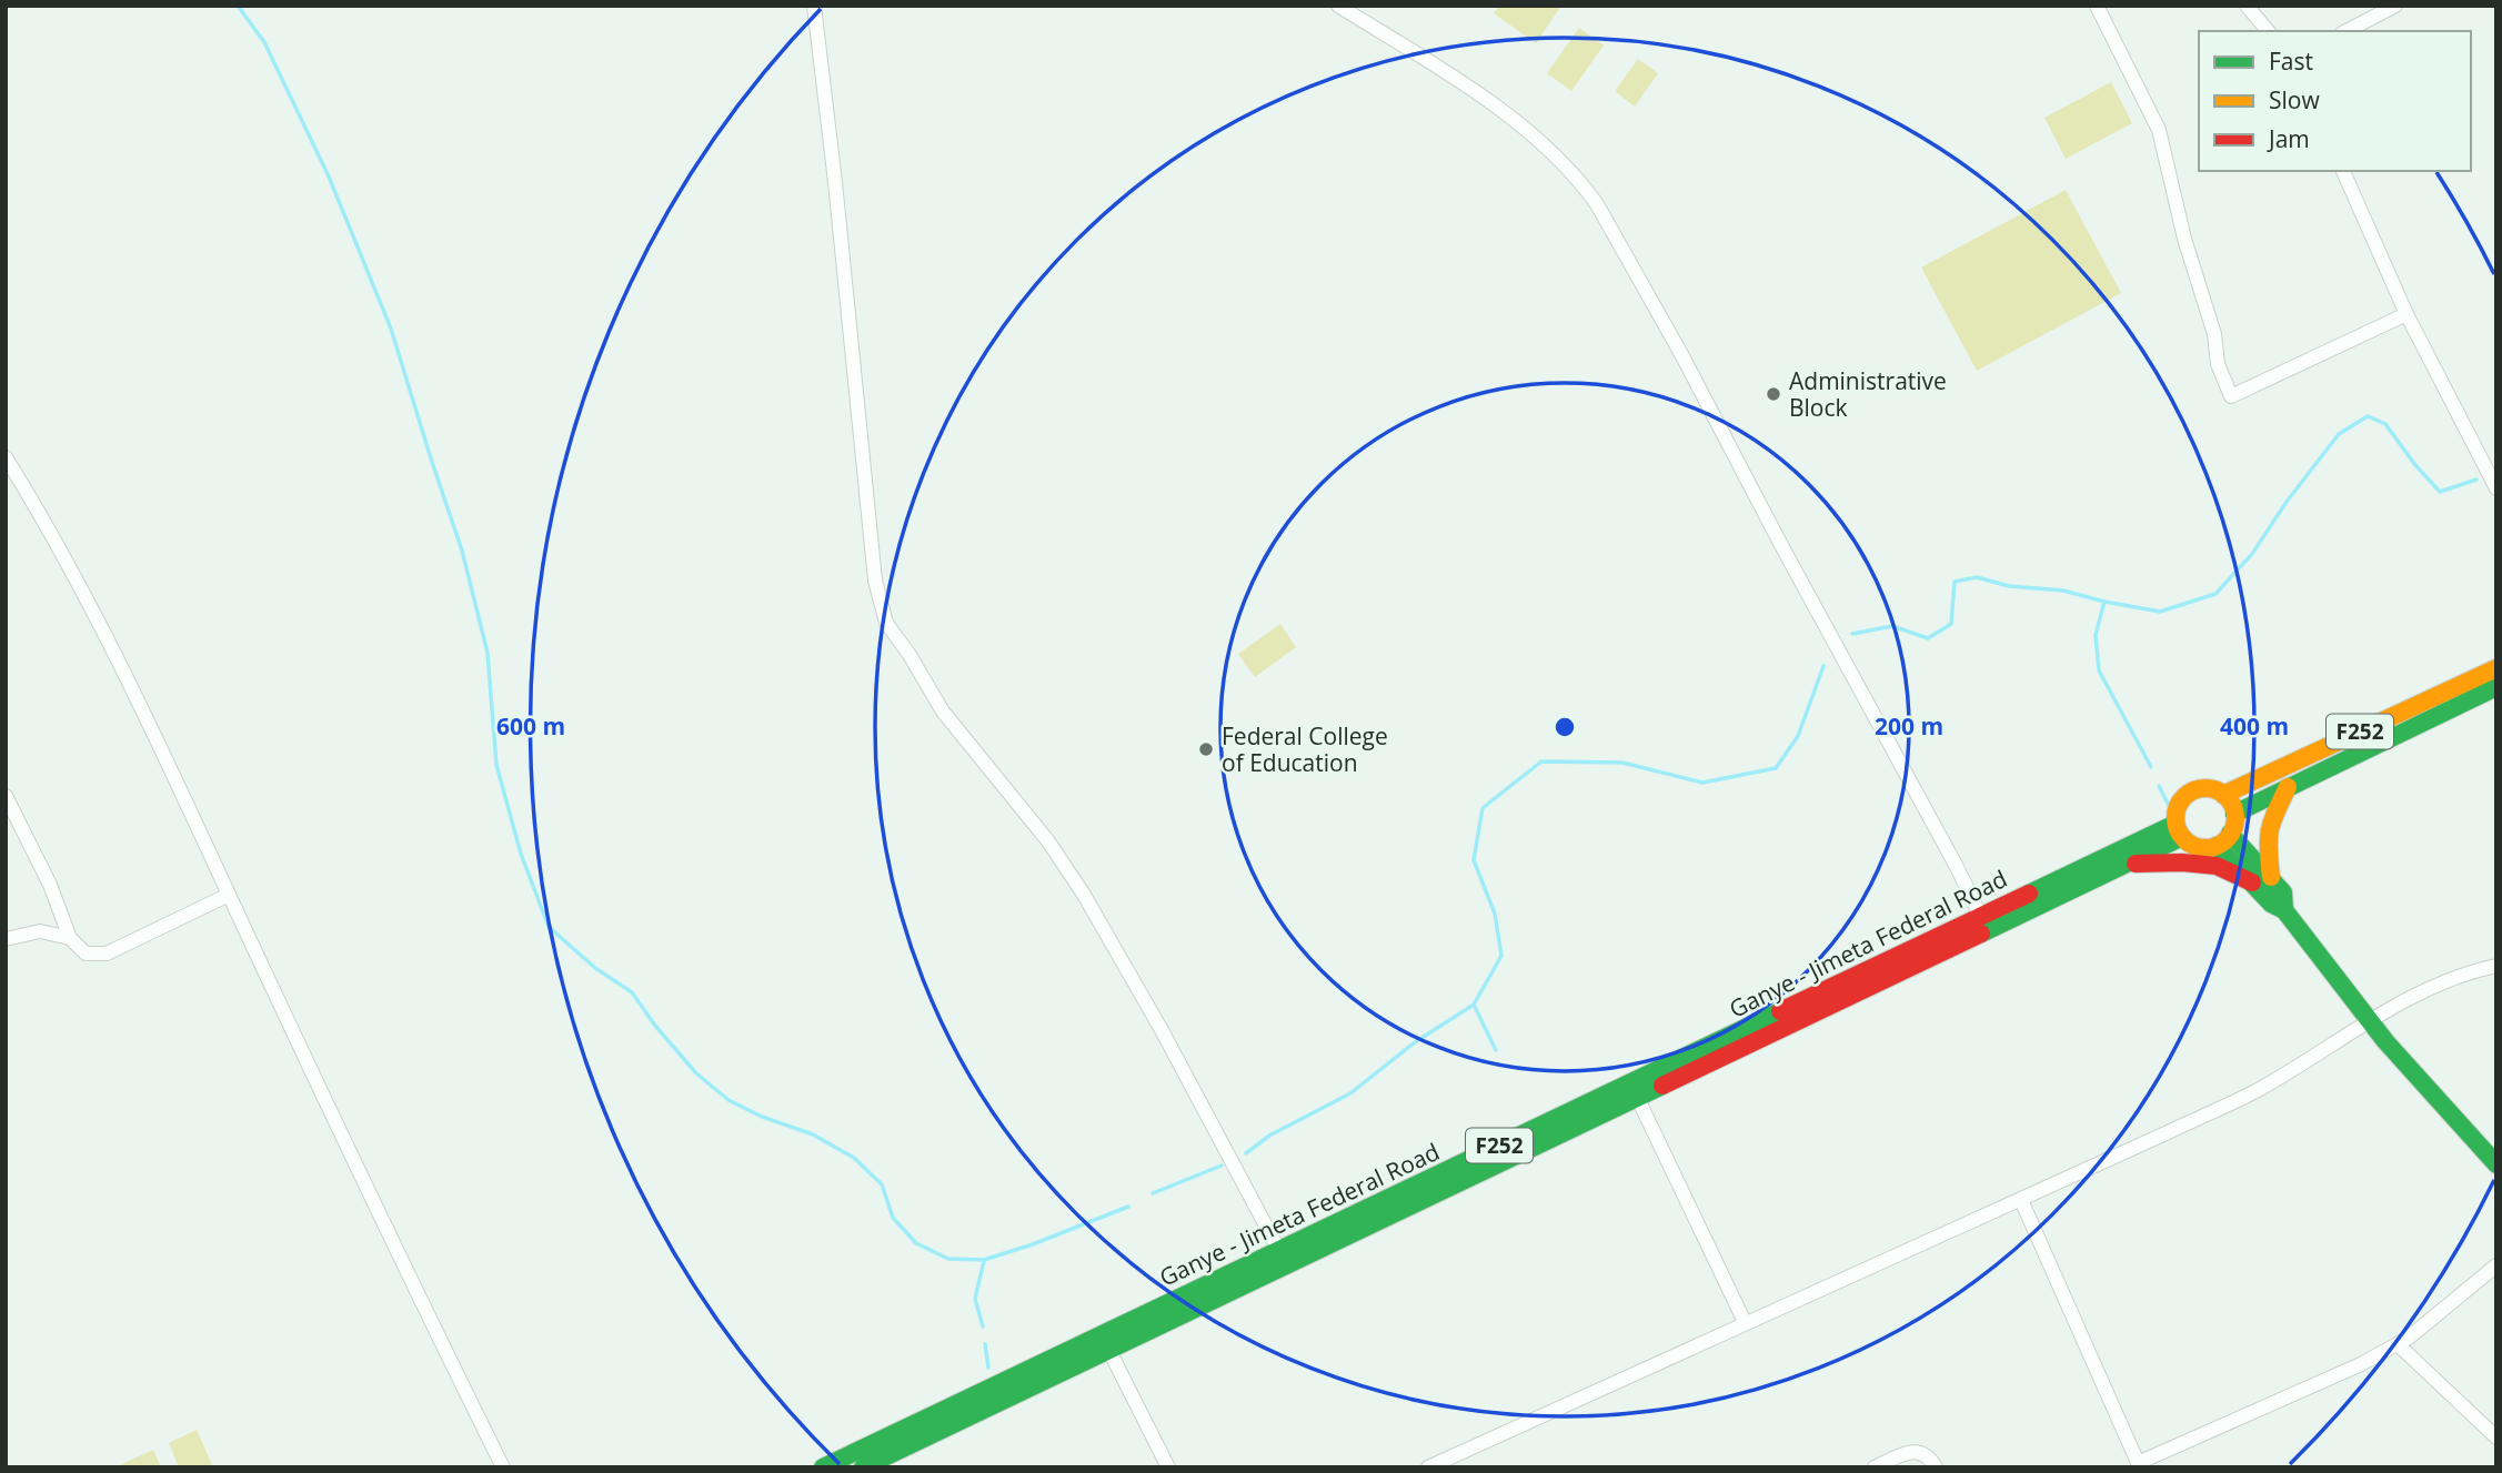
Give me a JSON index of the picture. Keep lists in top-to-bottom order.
{
  "streets": {
    "main road": ["F252", "Ganye - Jimeta Federal Road"]
  },
  "crossings": [
    ["F252", "Ganye - Jimeta Federal Road"]
  ],
  "places": ["Administrative Block", "Federal College of Education"],
  "legend": ["Fast", "Slow", "Jam"],
  "rings": ["200 m", "400 m", "600 m"]
}
